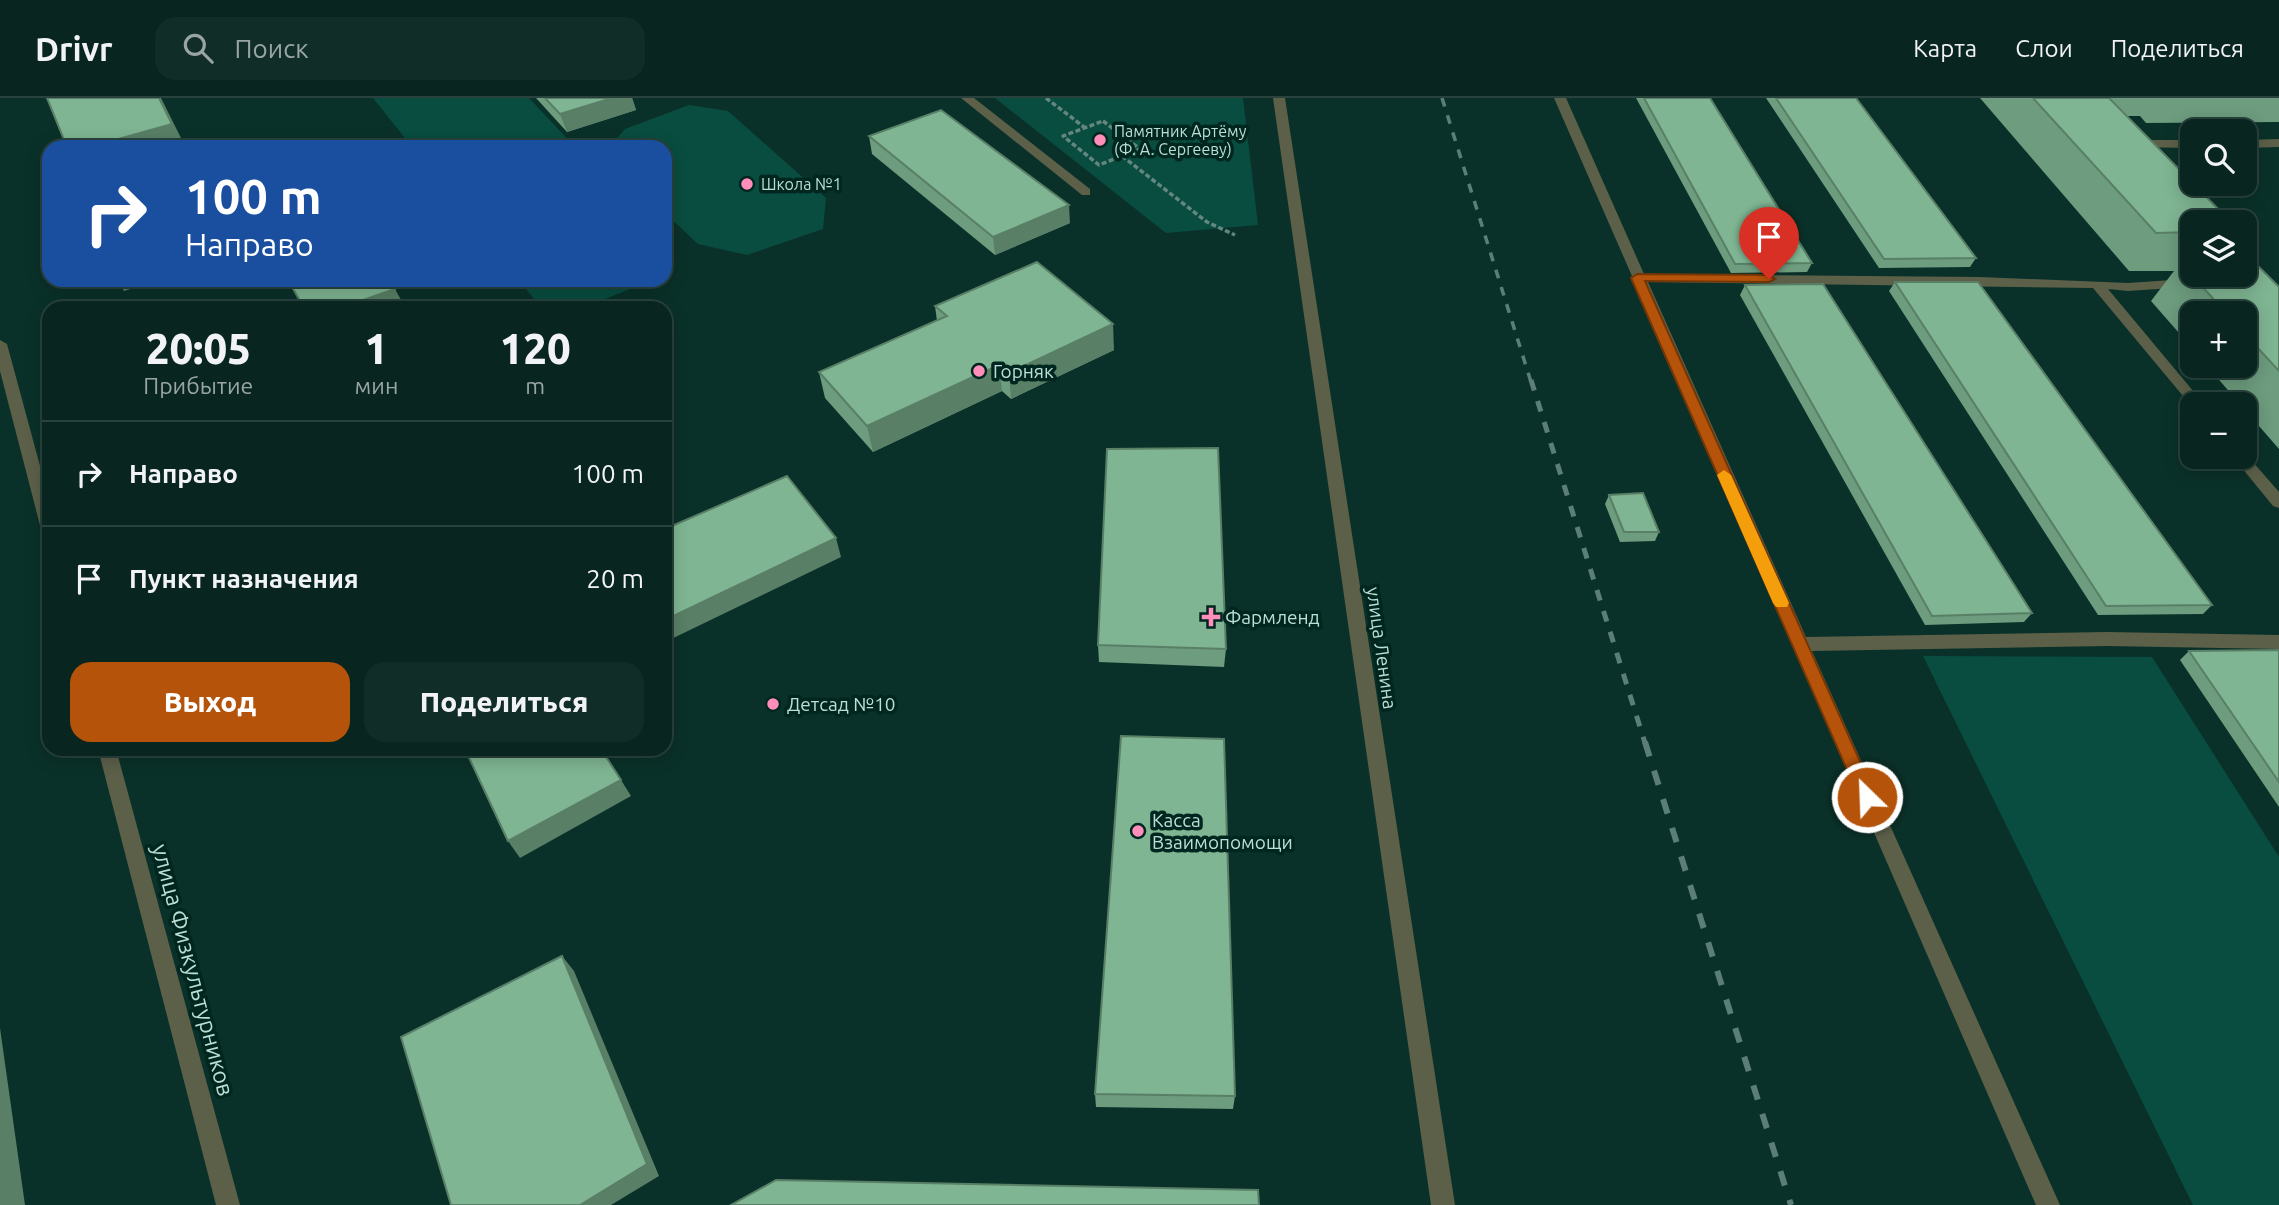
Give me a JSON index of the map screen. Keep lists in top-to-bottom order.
{
  "streets": {
    "street": ["улица Ленина", "улица Физкультурников"]
  },
  "places": {
    "other": [
      "Памятник Артёму (Ф. А. Сергееву)",
      "Школа №1",
      "Горняк",
      "Детсад №10",
      "Касса Взаимопомощи"
    ],
    "health": ["Фармленд"]
  },
  "page": {
    "header": "Drivr",
    "search": "Поиск",
    "nav": ["Карта", "Слои", "Поделиться"],
    "map_buttons": ["+", "−"],
    "turn": ["100 m", "Направо"],
    "eta": [
      "20:05",
      "Прибытие",
      "1",
      "мин",
      "120",
      "m"
    ],
    "list": [
      {
        "name": "Направо",
        "value": "100 m"
      },
      {
        "name": "Пункт назначения",
        "value": "20 m"
      }
    ],
    "buttons": ["Выход", "Поделиться"]
  }
}
